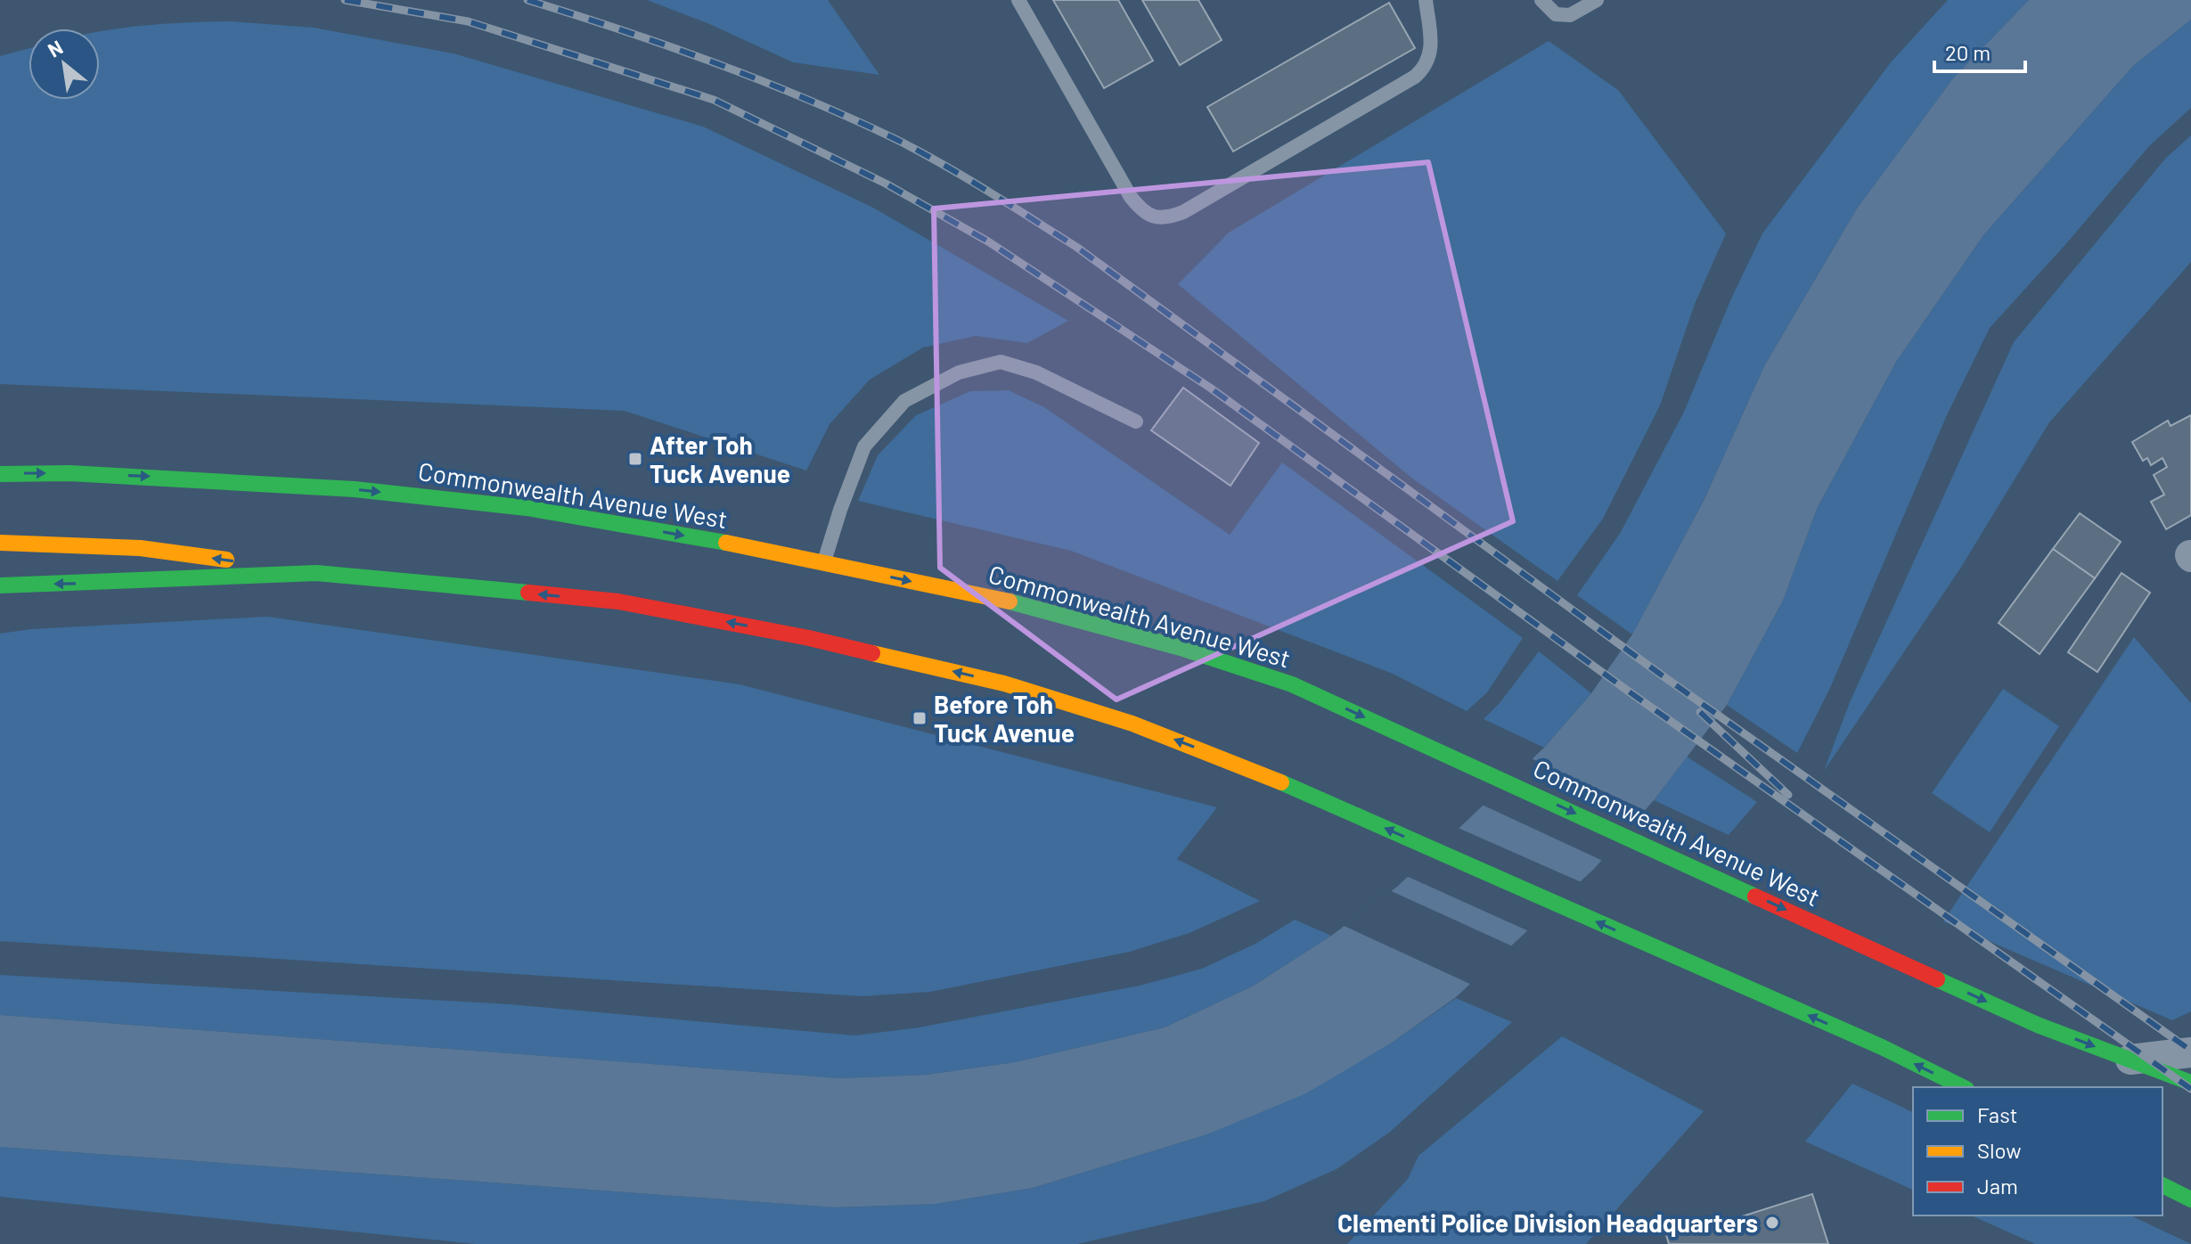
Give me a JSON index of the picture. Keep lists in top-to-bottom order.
{
  "streets": {
    "main road": ["Commonwealth Avenue West"]
  },
  "places": {
    "transit": ["After Toh Tuck Avenue", "Before Toh Tuck Avenue"],
    "other": ["Clementi Police Division Headquarters"]
  },
  "legend": ["Fast", "Slow", "Jam"],
  "scale_bar": "20 m",
  "north": "top left"
}
